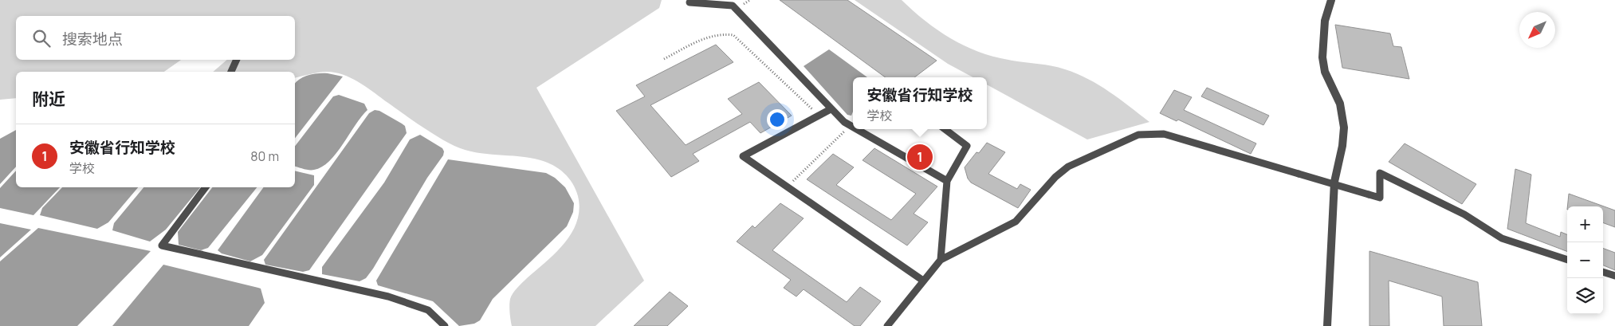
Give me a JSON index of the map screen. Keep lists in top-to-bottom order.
{
  "north": "bottom left",
  "page": {
    "search": "搜索地点",
    "heading": "附近",
    "popup": ["安徽省行知学校", "学校"],
    "list": [
      {
        "mark": "1",
        "name": "安徽省行知学校",
        "note": "学校",
        "value": "80 m"
      }
    ],
    "pins": "1",
    "map_buttons": ["+", "−"]
  }
}
